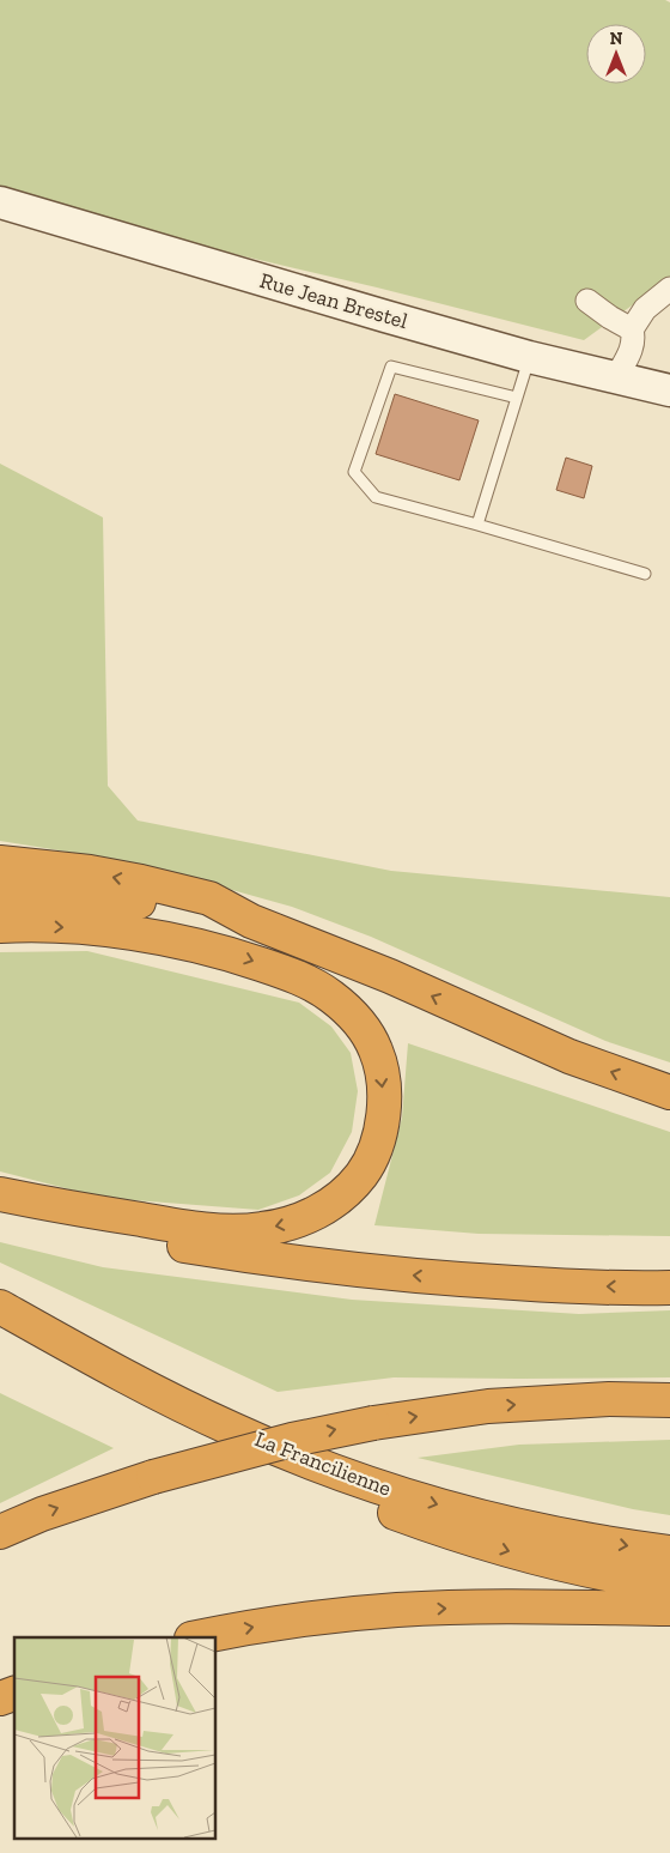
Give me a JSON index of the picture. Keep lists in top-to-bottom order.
{
  "streets": {
    "highway": ["La Francilienne"],
    "street": ["Rue Jean Brestel"]
  },
  "north": "top"
}
